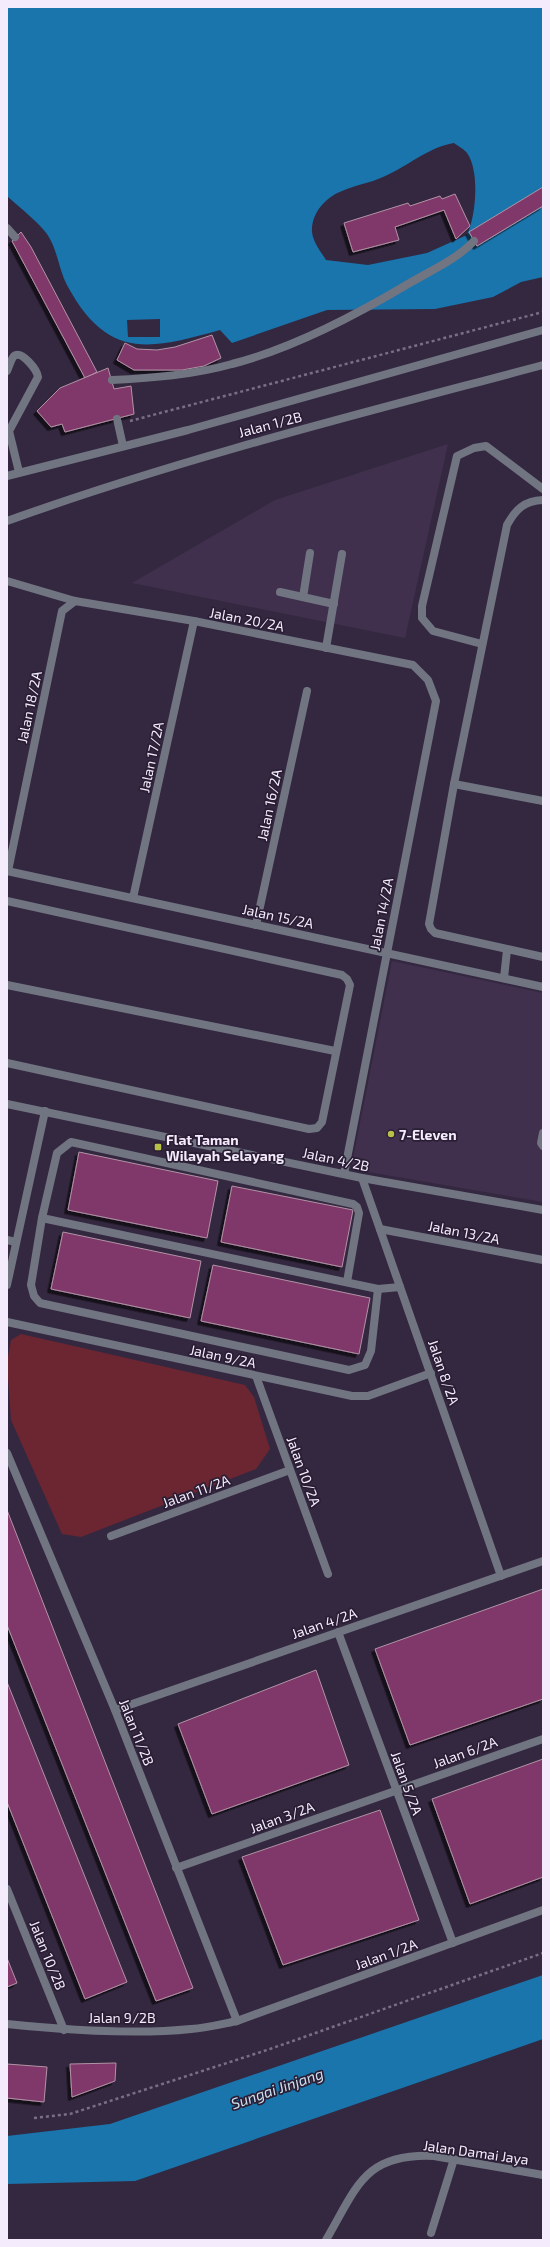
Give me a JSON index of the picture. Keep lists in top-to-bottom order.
{
  "streets": {
    "street": [
      "Jalan 1/2B",
      "Jalan 20/2A",
      "Jalan 18/2A",
      "Jalan 17/2A",
      "Jalan 16/2A",
      "Jalan 14/2A",
      "Jalan 15/2A",
      "Jalan 4/2B",
      "Jalan 13/2A",
      "Jalan 9/2A",
      "Jalan 8/2A",
      "Jalan 10/2A",
      "Jalan 11/2A",
      "Jalan 4/2A",
      "Jalan 11/2B",
      "Jalan 6/2A",
      "Jalan 5/2A",
      "Jalan 3/2A",
      "Jalan 1/2A",
      "Jalan 10/2B",
      "Jalan 9/2B",
      "Jalan Damai Jaya"
    ]
  },
  "crossings": [
    ["Jalan 20/2A", "Jalan 18/2A"],
    ["Jalan 20/2A", "Jalan 17/2A"],
    ["Jalan 20/2A", "Jalan 14/2A"],
    ["Jalan 18/2A", "Jalan 15/2A"],
    ["Jalan 17/2A", "Jalan 15/2A"],
    ["Jalan 16/2A", "Jalan 15/2A"],
    ["Jalan 14/2A", "Jalan 15/2A"],
    ["Jalan 14/2A", "Jalan 4/2B"],
    ["Jalan 4/2B", "Jalan 8/2A"],
    ["Jalan 13/2A", "Jalan 8/2A"],
    ["Jalan 9/2A", "Jalan 8/2A"],
    ["Jalan 9/2A", "Jalan 10/2A"],
    ["Jalan 8/2A", "Jalan 4/2A"],
    ["Jalan 10/2A", "Jalan 11/2A"],
    ["Jalan 4/2A", "Jalan 11/2B"],
    ["Jalan 4/2A", "Jalan 5/2A"],
    ["Jalan 11/2B", "Jalan 3/2A"],
    ["Jalan 11/2B", "Jalan 1/2A"],
    ["Jalan 11/2B", "Jalan 9/2B"],
    ["Jalan 6/2A", "Jalan 5/2A"],
    ["Jalan 6/2A", "Jalan 3/2A"],
    ["Jalan 5/2A", "Jalan 3/2A"],
    ["Jalan 5/2A", "Jalan 1/2A"],
    ["Jalan 1/2A", "Jalan 9/2B"],
    ["Jalan 10/2B", "Jalan 9/2B"]
  ],
  "water": ["Sungai Jinjang"],
  "places": {
    "other": ["7-Eleven"],
    "transit": ["Flat Taman Wilayah Selayang"]
  }
}
